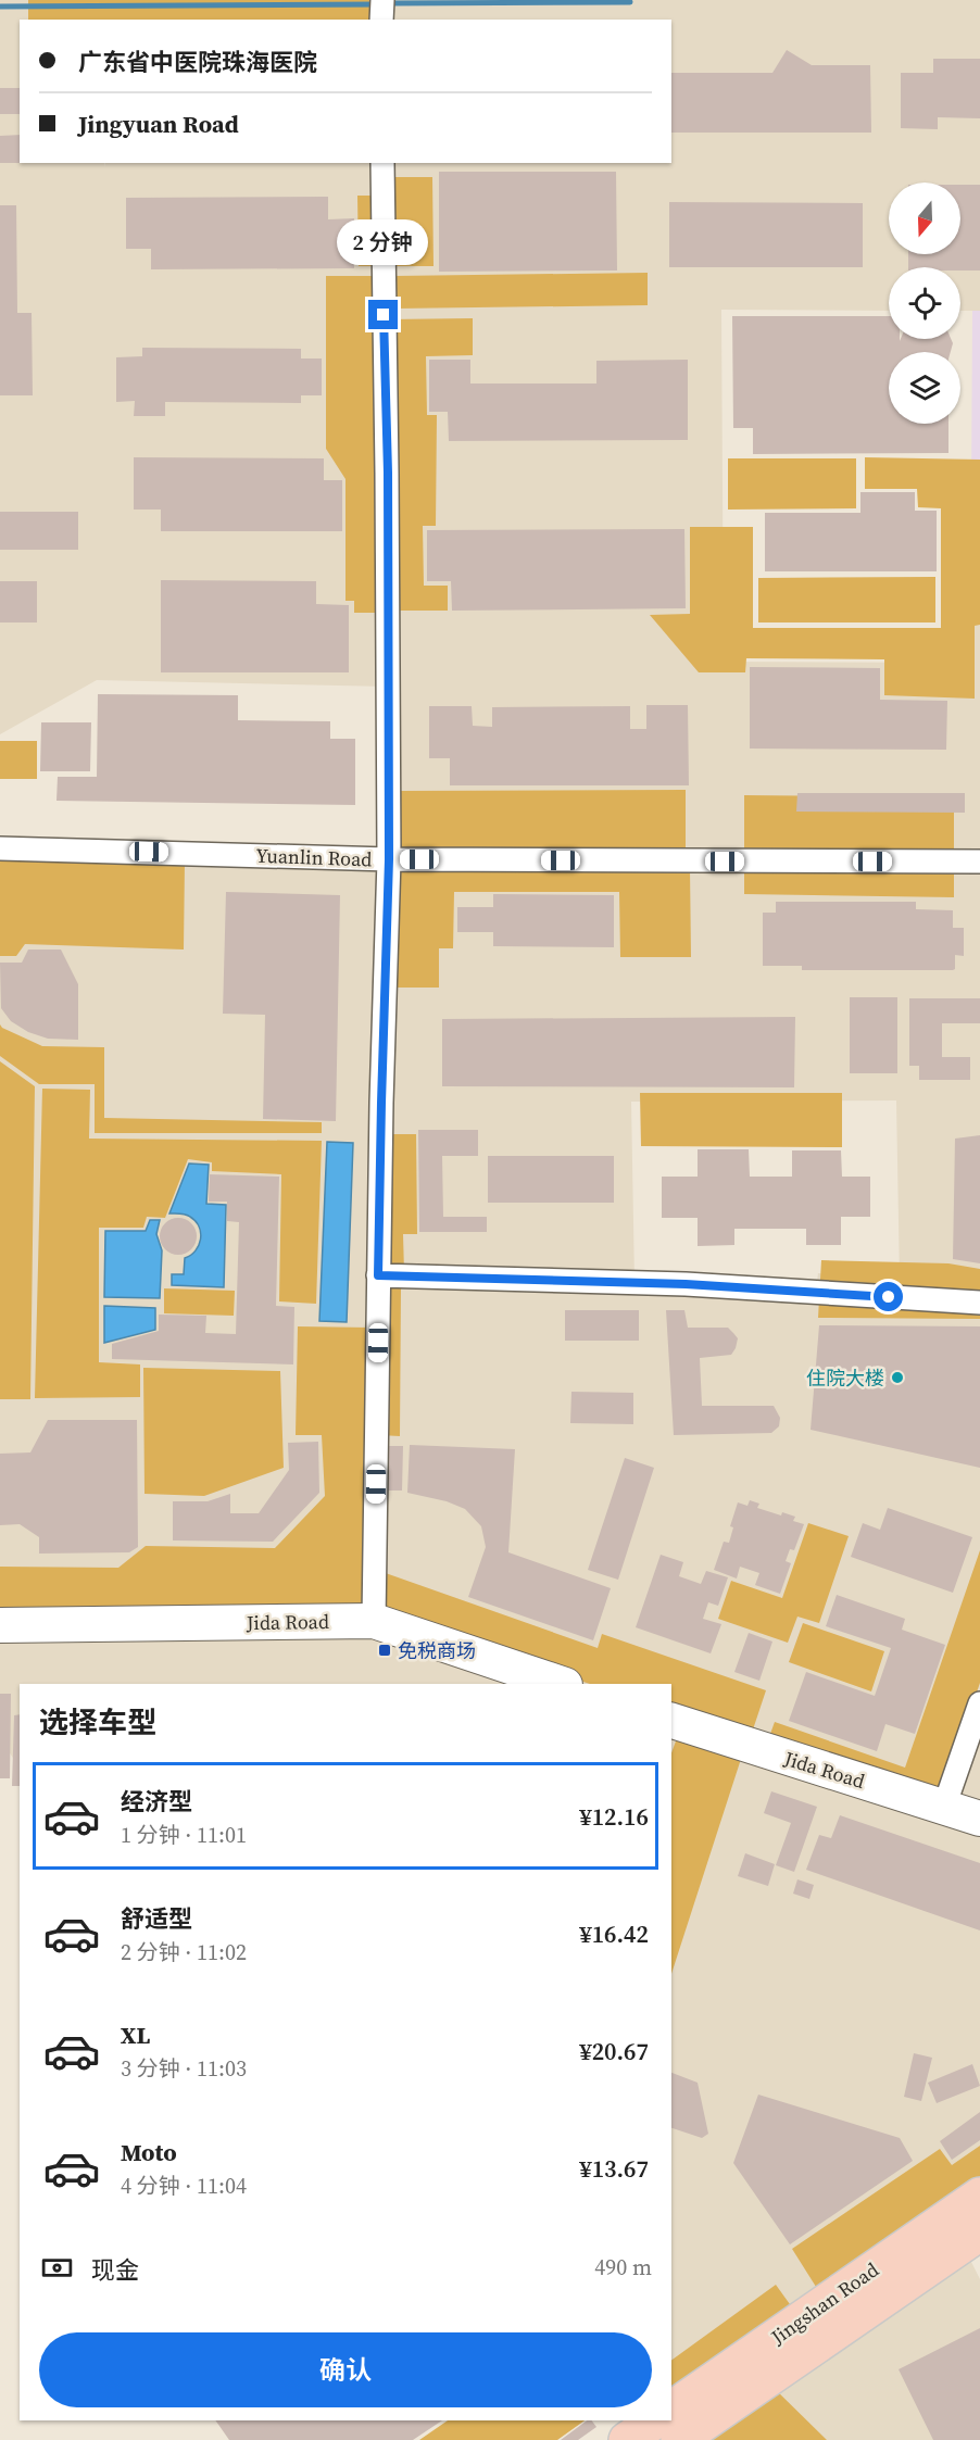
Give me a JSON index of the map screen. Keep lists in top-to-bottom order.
{
  "streets": {
    "main road": ["Jida Road", "Jingshan Road"],
    "street": ["Yuanlin Road"]
  },
  "places": {
    "other": ["住院大楼"],
    "transit": ["免税商场"]
  },
  "north": "bottom",
  "page": {
    "banner": ["广东省中医院珠海医院", "Jingyuan Road"],
    "bubble": "2 分钟",
    "heading": "选择车型",
    "list": [
      {
        "name": "经济型",
        "note": "1 分钟 · 11:01",
        "value": "¥12.16"
      },
      {
        "name": "舒适型",
        "note": "2 分钟 · 11:02",
        "value": "¥16.42"
      },
      {
        "name": "XL",
        "note": "3 分钟 · 11:03",
        "value": "¥20.67"
      },
      {
        "name": "Moto",
        "note": "4 分钟 · 11:04",
        "value": "¥13.67"
      }
    ],
    "pay": ["现金", "490 m"],
    "buttons": "确认"
  }
}
